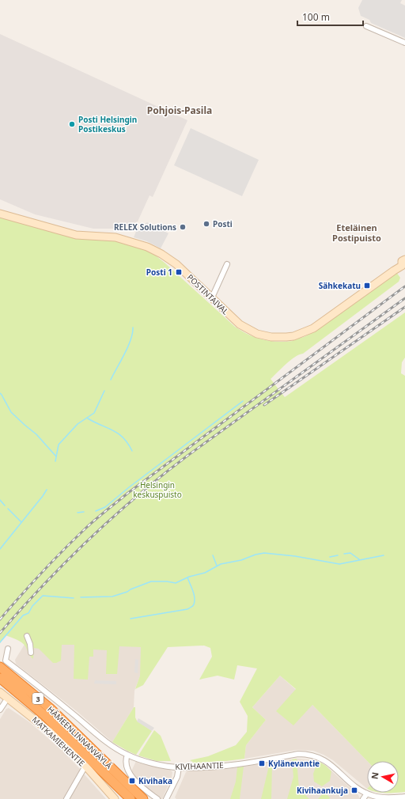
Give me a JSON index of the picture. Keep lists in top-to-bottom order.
{
  "streets": {
    "highway": ["3", "HÄMEENLINNANVÄYLÄ"],
    "street": ["POSTINTAIVAL", "MATKAMIEHENTIE", "KIVIHAANTIE"]
  },
  "districts": ["Pohjois-Pasila", "Eteläinen Postipuisto"],
  "parks": ["Helsingin keskuspuisto"],
  "places": {
    "other": ["Posti Helsingin Postikeskus", "Posti", "RELEX Solutions"],
    "transit": [
      "Posti 1",
      "Sähkekatu",
      "Kylänevantie",
      "Kivihaka",
      "Kivihaankuja"
    ]
  },
  "scale_bar": "100 m",
  "north": "left"
}
